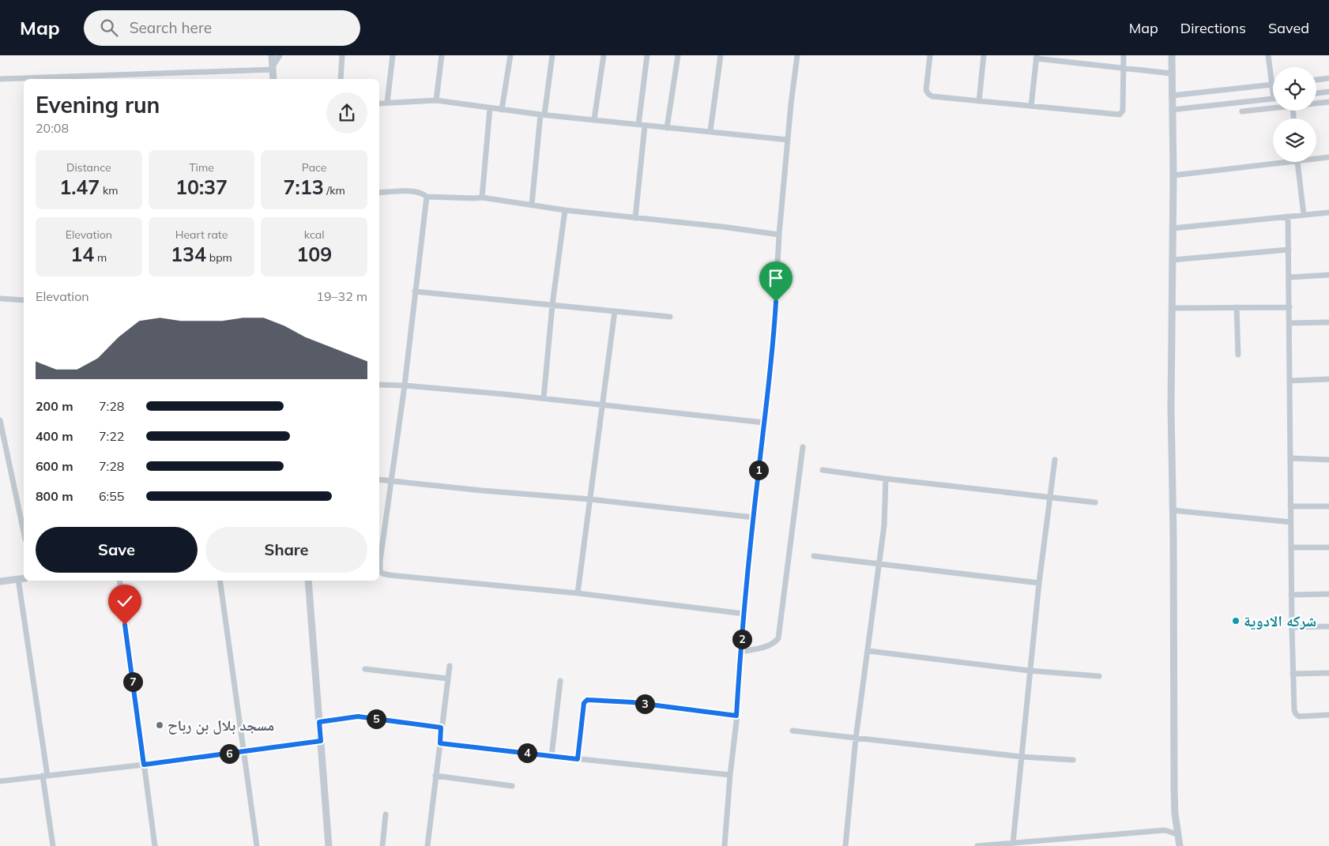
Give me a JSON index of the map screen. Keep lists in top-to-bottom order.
{
  "places": ["شركه الادوية", "مسجد بلال بن رباح"],
  "page": {
    "header": "Map",
    "search": "Search here",
    "nav": ["Map", "Directions", "Saved"],
    "heading": ["Evening run", "20:08"],
    "stats": [
      ["Distance", "1.47 km"],
      ["Time", "10:37"],
      ["Pace", "7:13 /km"],
      ["Elevation", "14 m"],
      ["Heart rate", "134 bpm"],
      ["kcal", "109"]
    ],
    "chart": ["Elevation", "19–32 m"],
    "list": [
      {
        "name": "200 m",
        "note": "7:28"
      },
      {
        "name": "400 m",
        "note": "7:22"
      },
      {
        "name": "600 m",
        "note": "7:28"
      },
      {
        "name": "800 m",
        "note": "6:55"
      }
    ],
    "pins": [
      "1",
      "2",
      "7",
      "3",
      "5",
      "4",
      "6"
    ],
    "buttons": ["Save", "Share"]
  }
}
